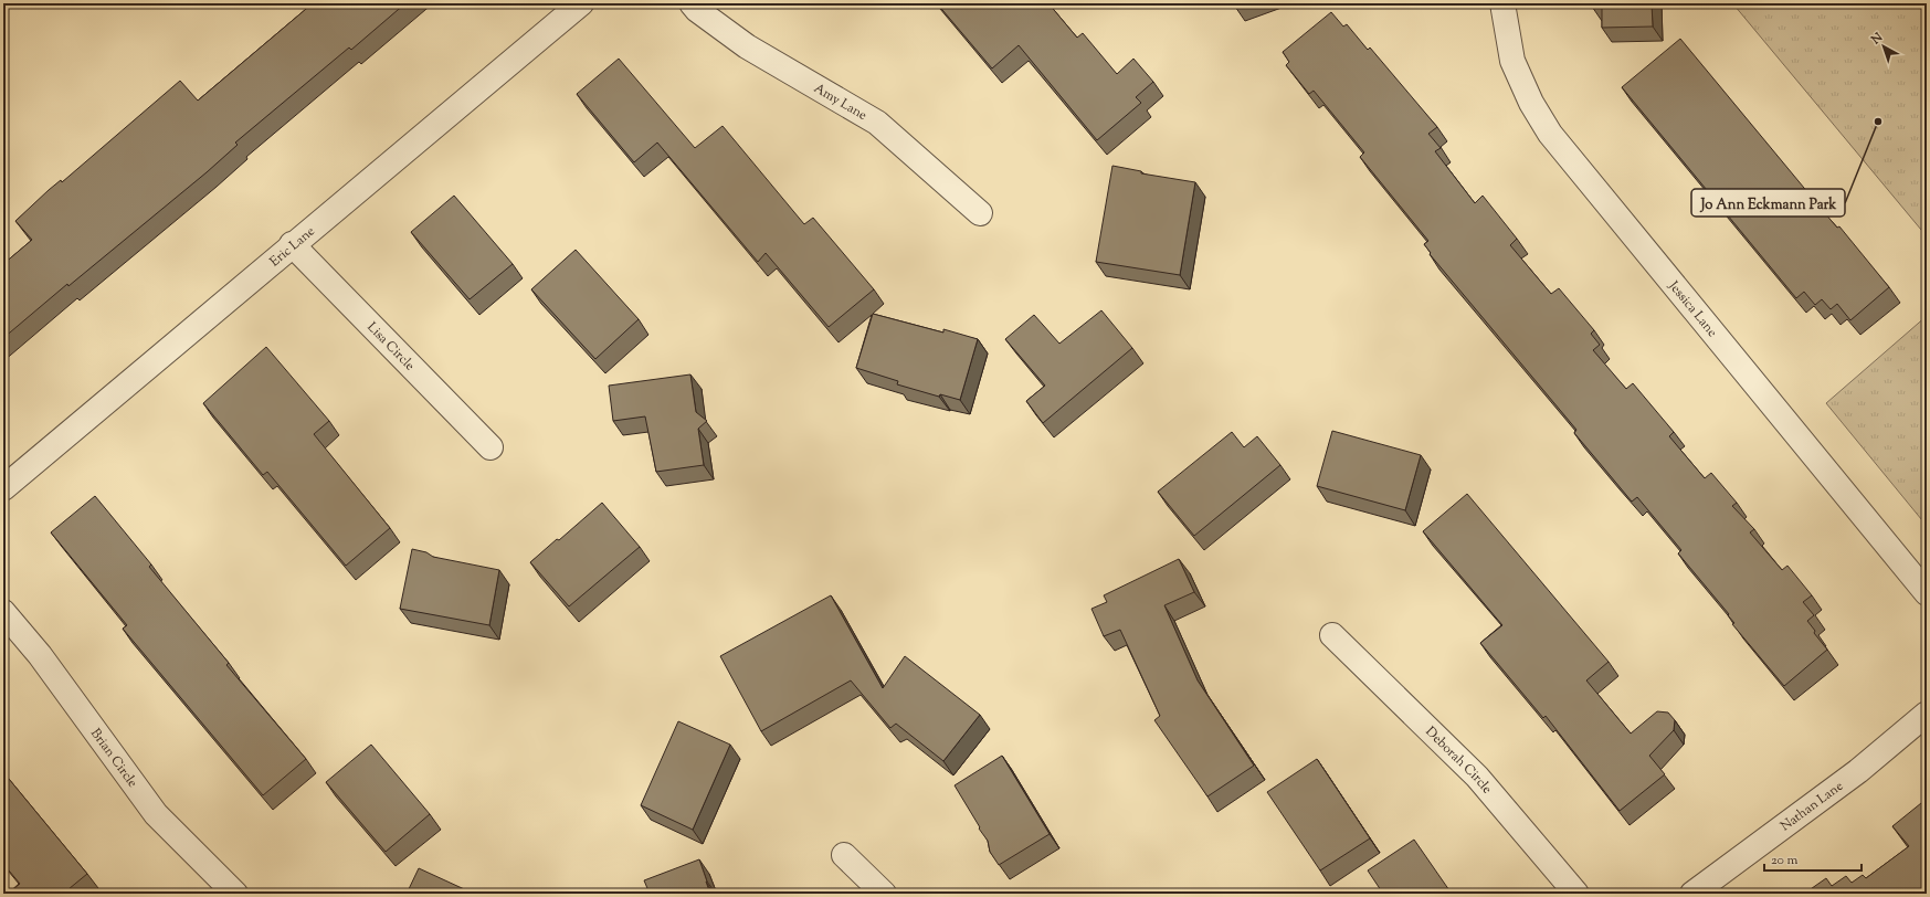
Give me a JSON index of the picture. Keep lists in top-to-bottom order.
{
  "streets": {
    "street": [
      "Amy Lane",
      "Eric Lane",
      "Jessica Lane",
      "Lisa Circle",
      "Brian Circle",
      "Deborah Circle",
      "Nathan Lane"
    ]
  },
  "crossings": [
    ["Eric Lane", "Lisa Circle"]
  ],
  "places": ["Jo Ann Eckmann Park"],
  "scale_bar": "20 m",
  "north": "top left"
}
